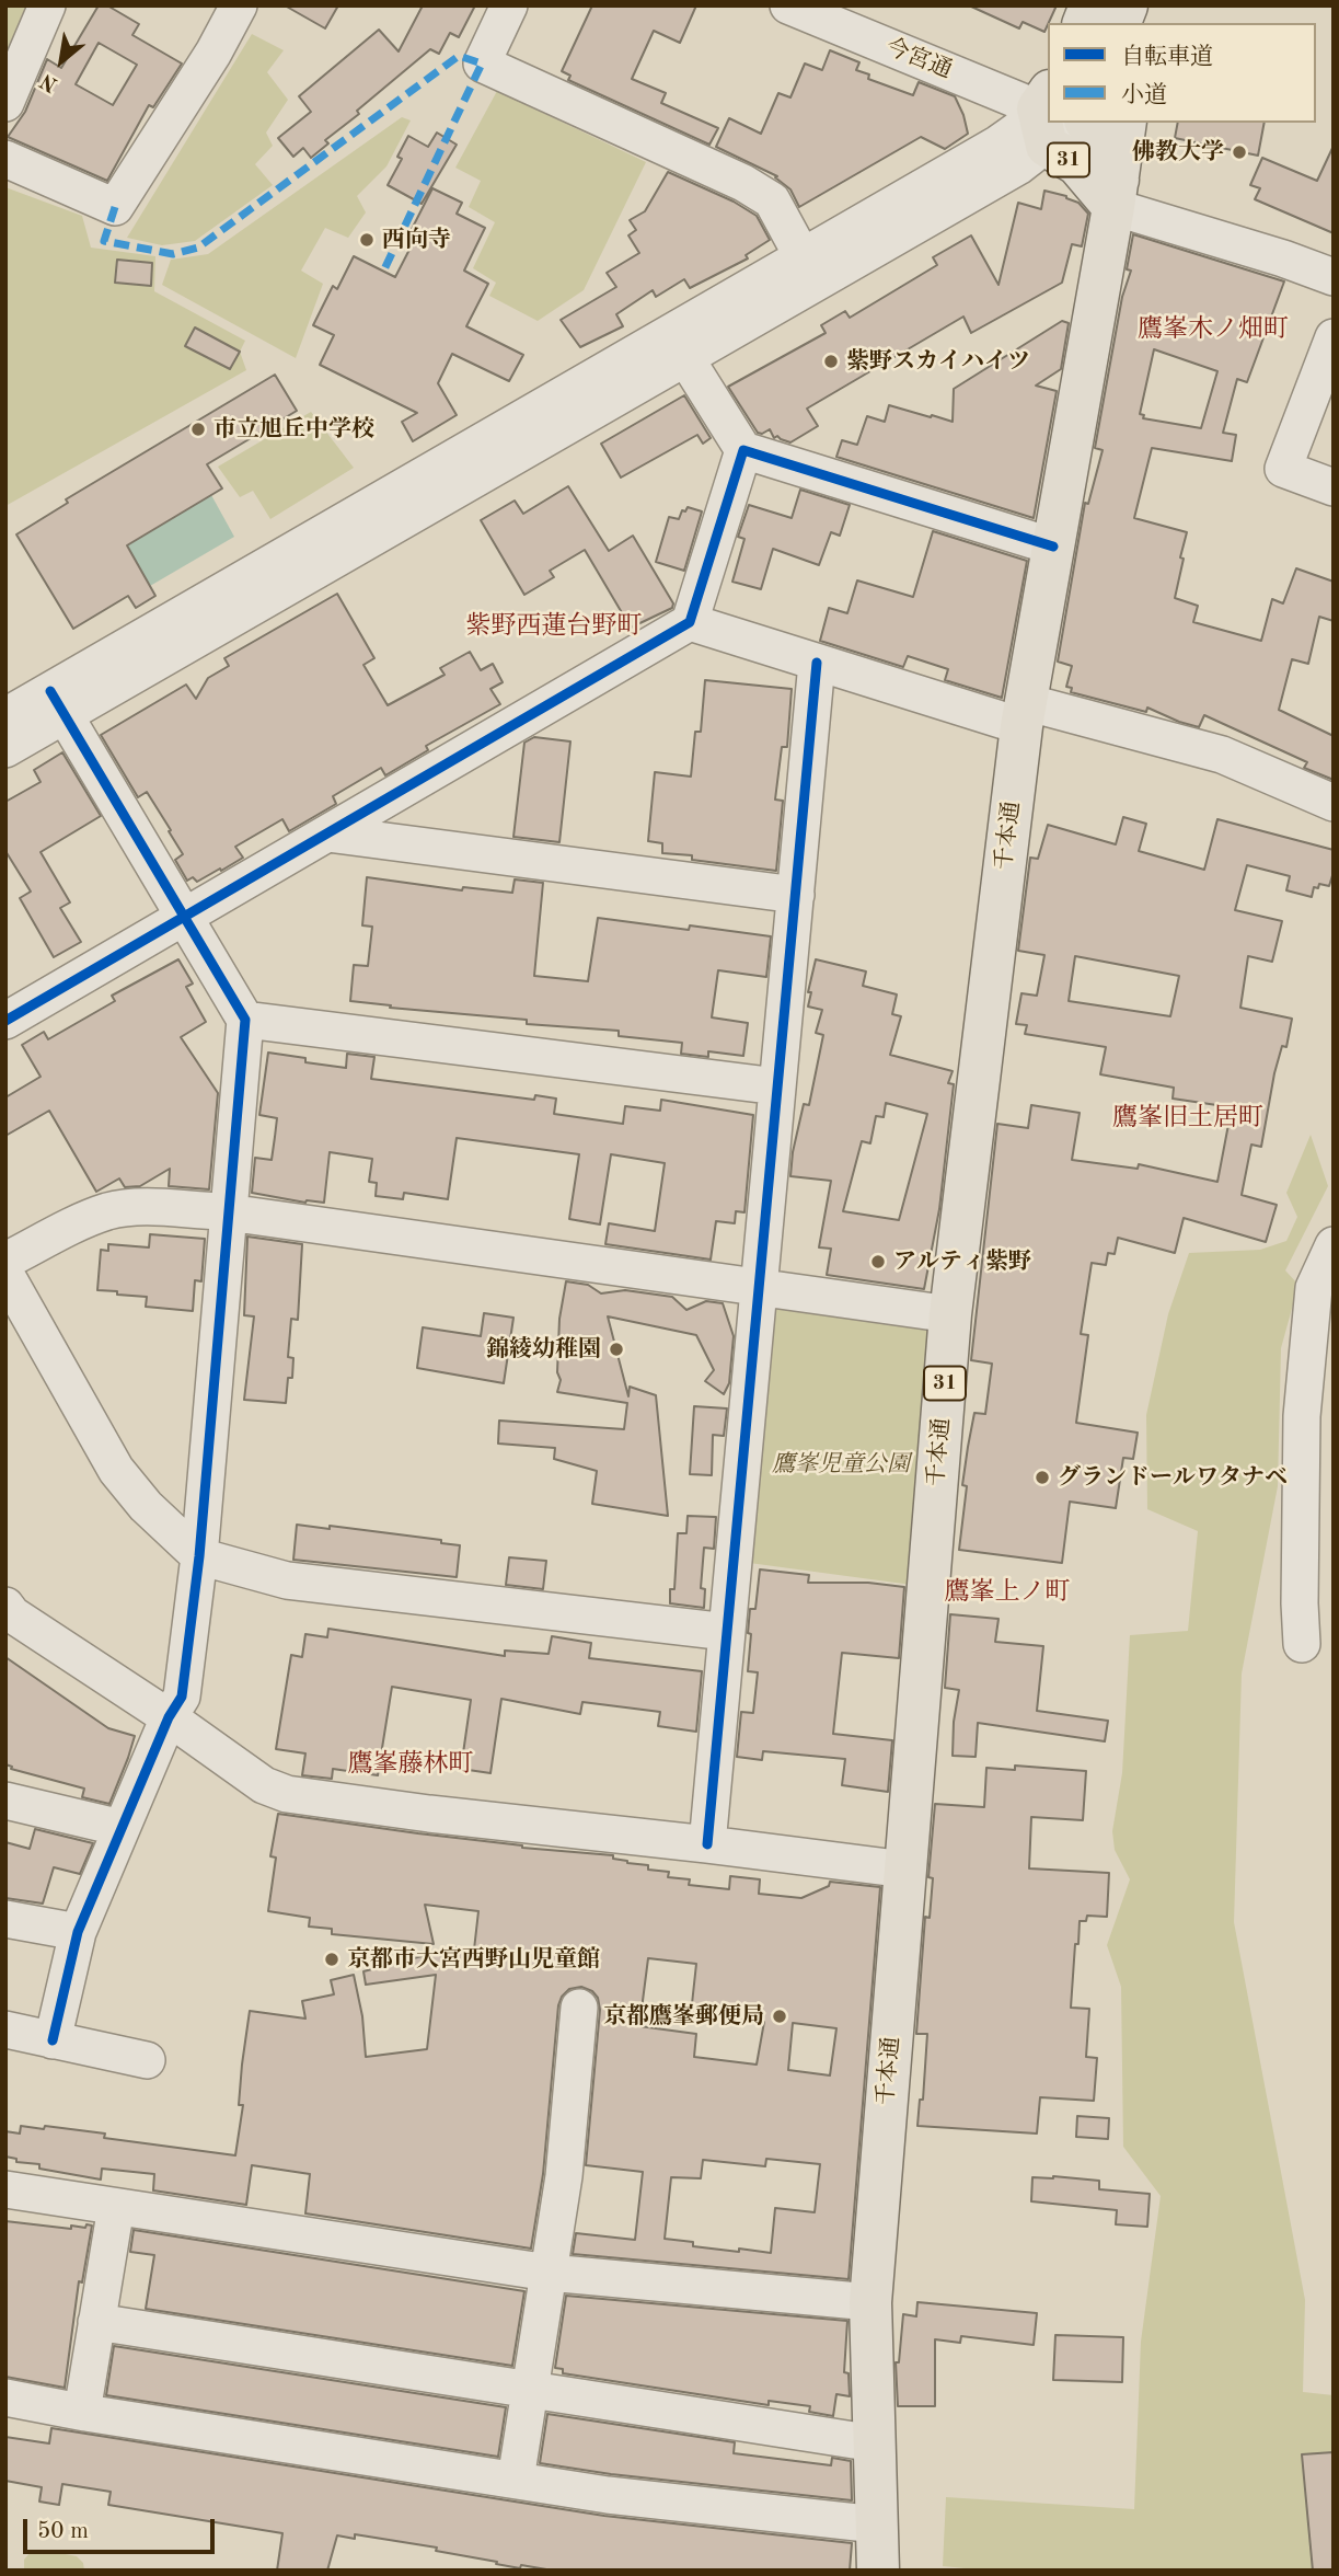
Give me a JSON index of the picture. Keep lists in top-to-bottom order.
{
  "streets": {
    "main road": ["31", "千本通"],
    "street": ["今宮通"]
  },
  "crossings": [
    ["31", "千本通"]
  ],
  "districts": [
    "鷹峯木ノ畑町",
    "紫野西蓮台野町",
    "鷹峯旧土居町",
    "鷹峯上ノ町",
    "鷹峯藤林町"
  ],
  "parks": ["鷹峯児童公園"],
  "places": [
    "佛教大学",
    "西向寺",
    "紫野スカイハイツ",
    "市立旭丘中学校",
    "アルティ紫野",
    "錦綾幼稚園",
    "グランドールワタナベ",
    "京都市大宮西野山児童館",
    "京都鷹峯郵便局"
  ],
  "legend": ["自転車道", "小道"],
  "scale_bar": "50 m",
  "north": "bottom left"
}
